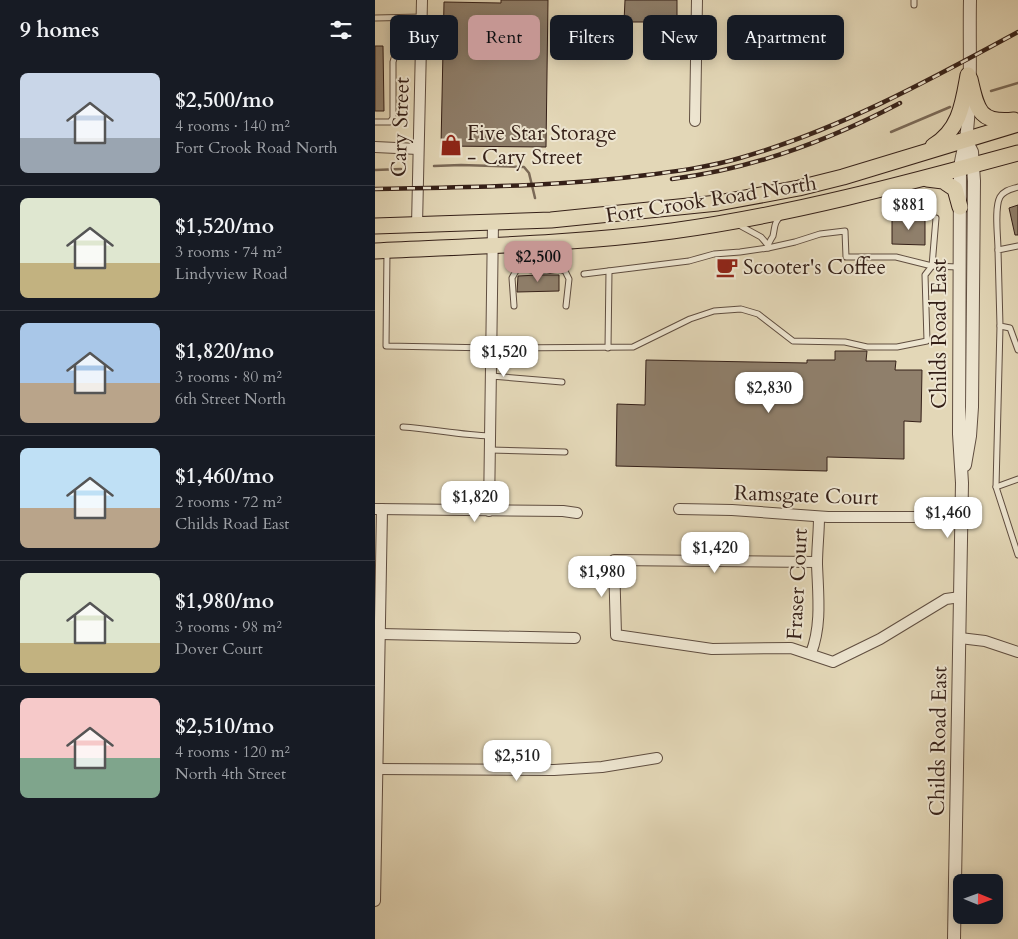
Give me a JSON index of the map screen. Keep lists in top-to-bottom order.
{
  "streets": {
    "main road": ["Fort Crook Road North"],
    "street": [
      "Cary Street",
      "Childs Road East",
      "Ramsgate Court",
      "Fraser Court"
    ]
  },
  "crossings": [
    ["Fort Crook Road North", "Childs Road East"],
    ["Childs Road East", "Ramsgate Court"],
    ["Ramsgate Court", "Fraser Court"]
  ],
  "places": {
    "shop": ["Five Star Storage - Cary Street"],
    "cafe": ["Scooter's Coffee"]
  },
  "north": "right",
  "page": {
    "heading": "9 homes",
    "chip": [
      "Buy",
      "Rent",
      "Filters",
      "New",
      "Apartment"
    ],
    "list": [
      {
        "name": "$2,500/mo",
        "note": "4 rooms · 140 m² · Fort Crook Road North"
      },
      {
        "name": "$1,520/mo",
        "note": "3 rooms · 74 m² · Lindyview Road"
      },
      {
        "name": "$1,820/mo",
        "note": "3 rooms · 80 m² · 6th Street North"
      },
      {
        "name": "$1,460/mo",
        "note": "2 rooms · 72 m² · Childs Road East"
      },
      {
        "name": "$1,980/mo",
        "note": "3 rooms · 98 m² · Dover Court"
      },
      {
        "name": "$2,510/mo",
        "note": "4 rooms · 120 m² · North 4th Street"
      }
    ],
    "price": [
      "$881",
      "$2,500",
      "$1,520",
      "$2,830",
      "$1,820",
      "$1,460",
      "$1,420",
      "$1,980",
      "$2,510"
    ]
  }
}
